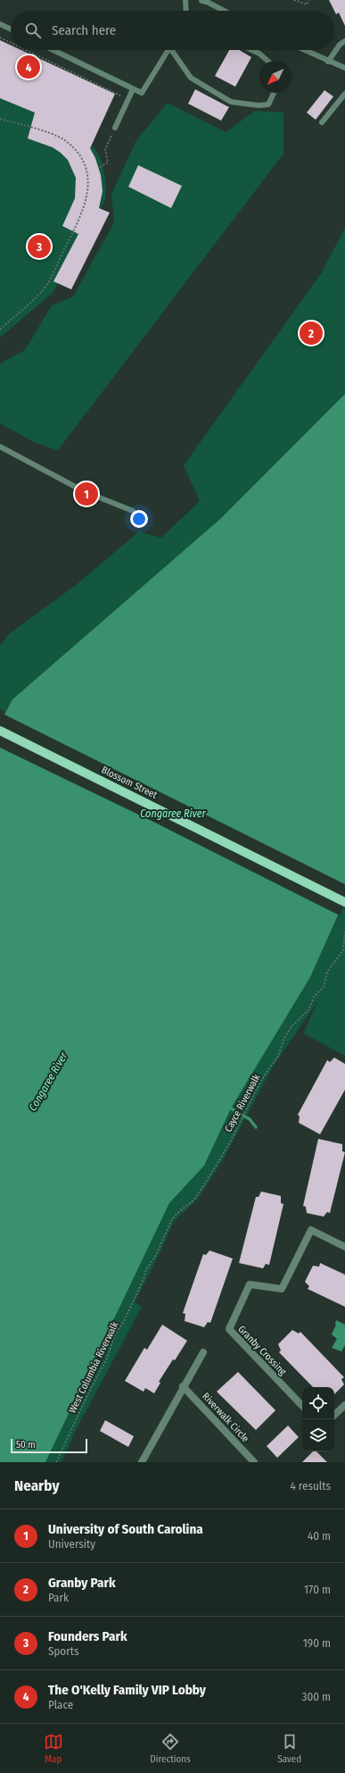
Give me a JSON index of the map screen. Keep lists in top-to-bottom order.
{
  "streets": {
    "main road": ["Blossom Street"],
    "street": ["Granby Crossing", "Riverwalk Circle"],
    "path": ["Cayce Riverwalk", "West Columbia Riverwalk"]
  },
  "crossings": [
    ["Cayce Riverwalk", "West Columbia Riverwalk"]
  ],
  "water": ["Congaree River"],
  "scale_bar": "50 m",
  "north": "bottom left",
  "page": {
    "search": "Search here",
    "pins": [
      "4",
      "3",
      "2",
      "1"
    ],
    "scale": "50 m",
    "heading": ["Nearby", "4 results"],
    "list": [
      {
        "mark": "1",
        "name": "University of South Carolina",
        "note": "University",
        "value": "40 m"
      },
      {
        "mark": "2",
        "name": "Granby Park",
        "note": "Park",
        "value": "170 m"
      },
      {
        "mark": "3",
        "name": "Founders Park",
        "note": "Sports",
        "value": "190 m"
      },
      {
        "mark": "4",
        "name": "The O'Kelly Family VIP Lobby",
        "note": "Place",
        "value": "300 m"
      }
    ],
    "nav": ["Map", "Directions", "Saved"]
  }
}
